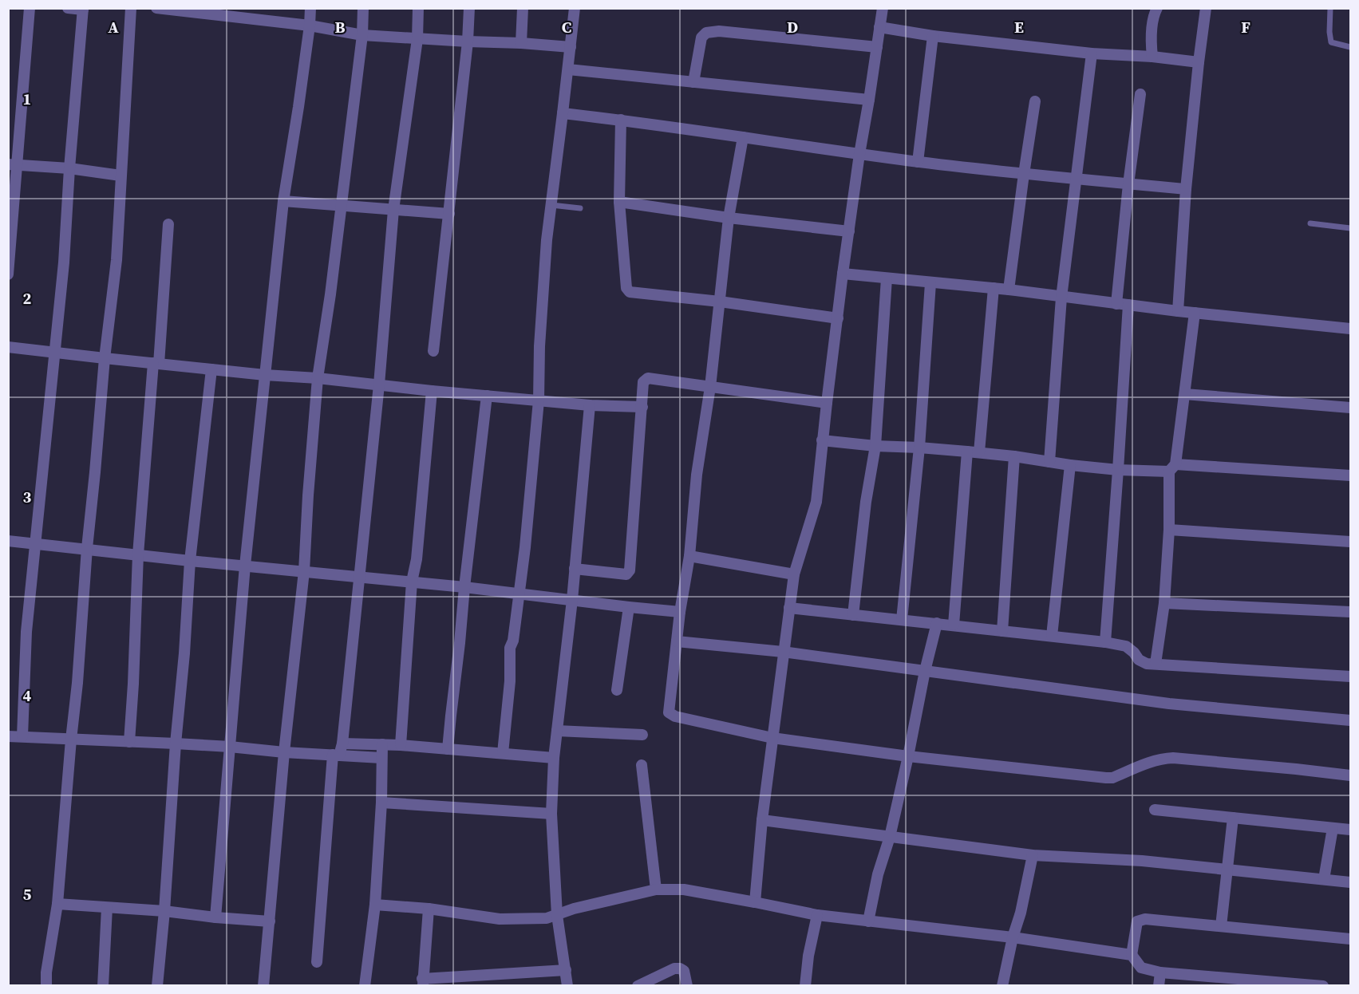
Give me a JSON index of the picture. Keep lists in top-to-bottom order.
{
  "grid": {
    "columns": [
      "A",
      "B",
      "C",
      "D",
      "E",
      "F"
    ],
    "rows": [
      "1",
      "2",
      "3",
      "4",
      "5"
    ]
  }
}
